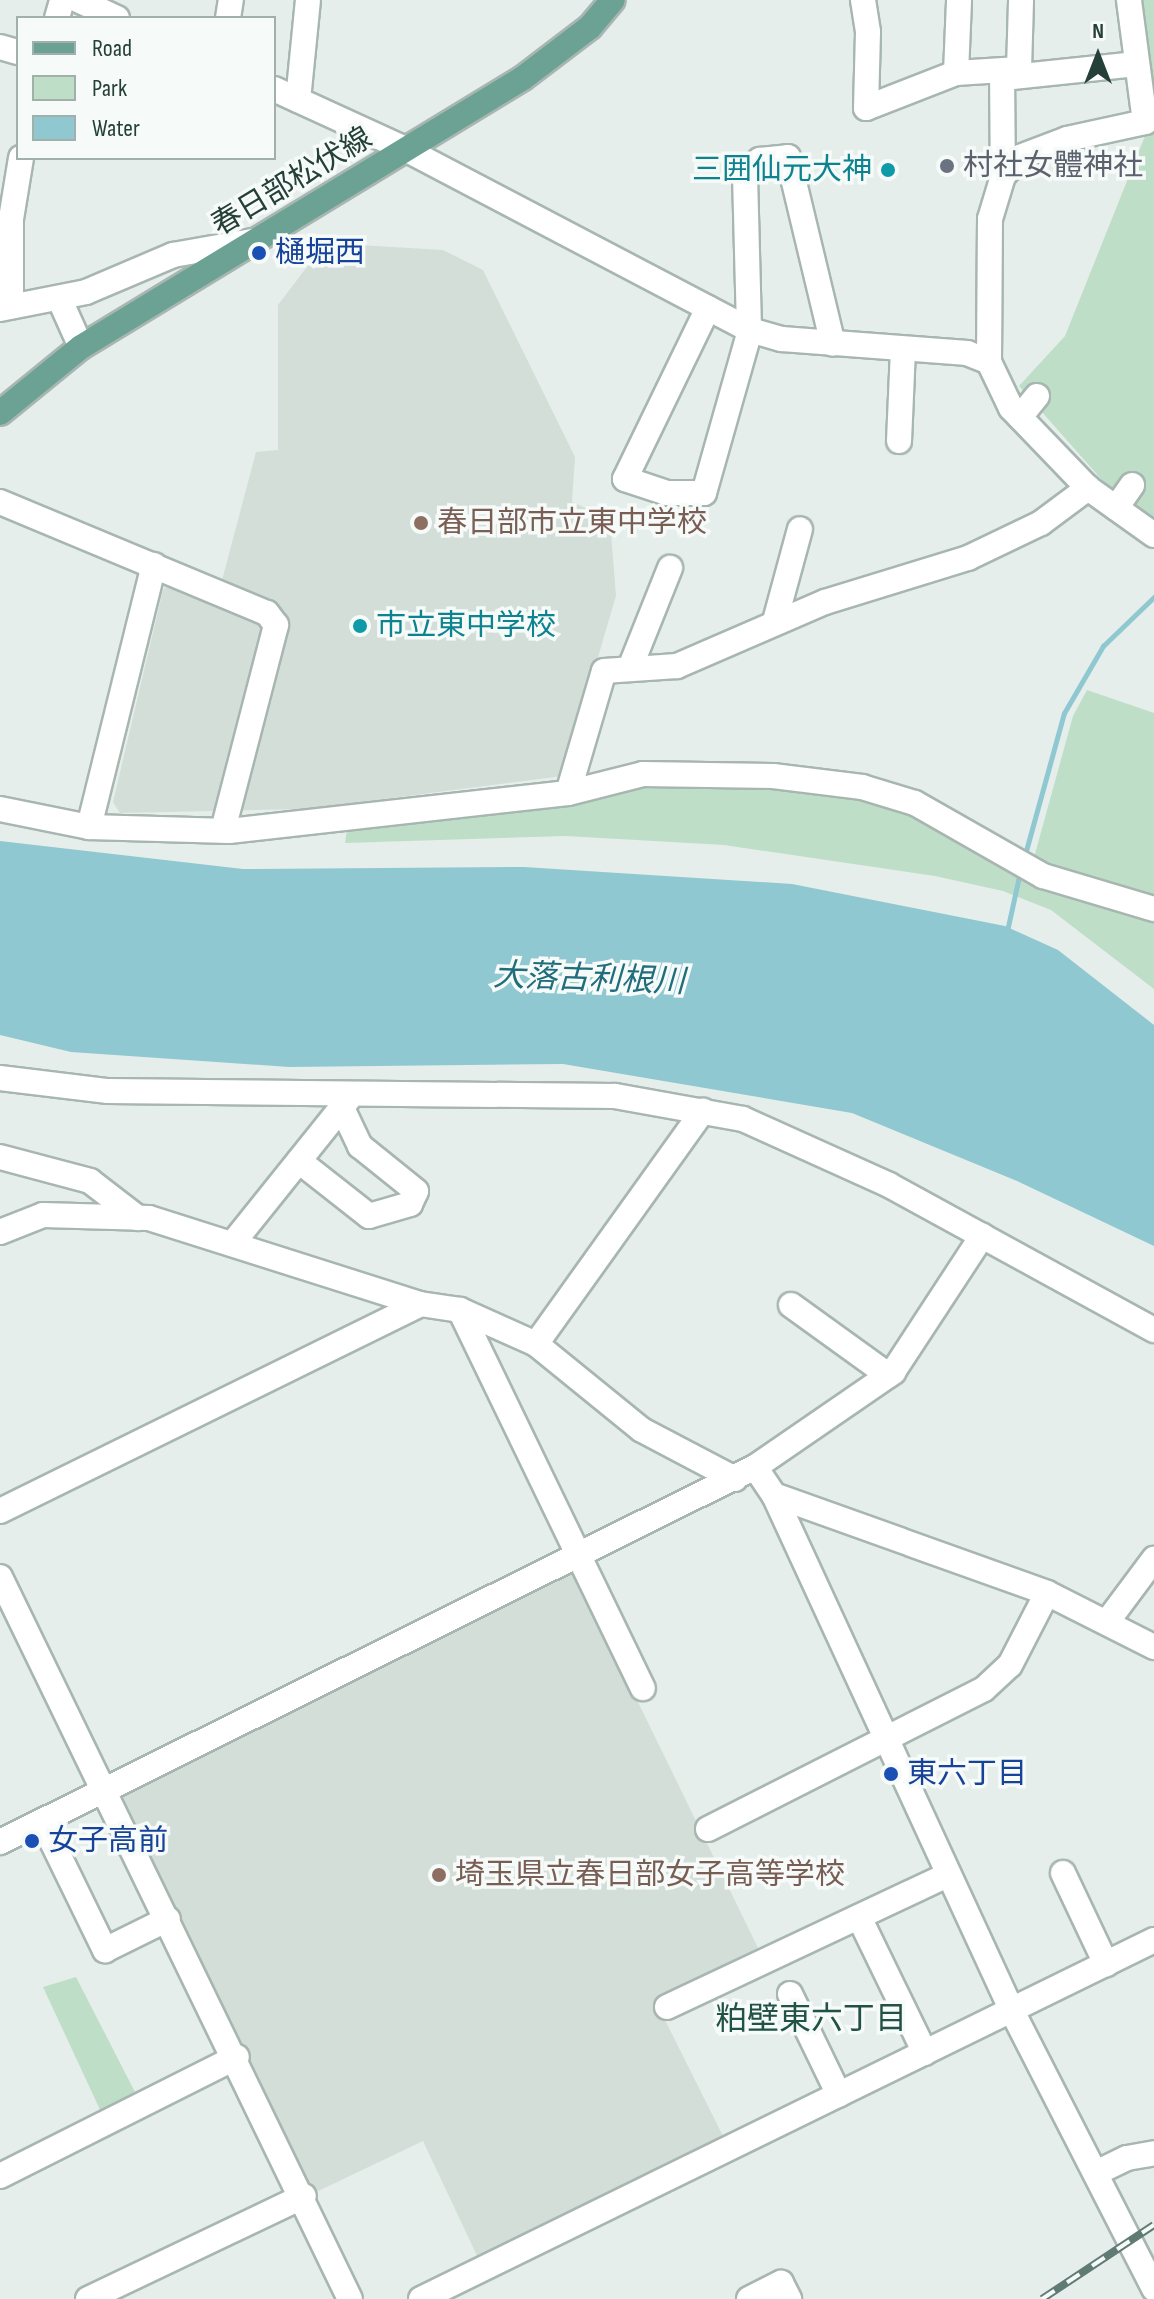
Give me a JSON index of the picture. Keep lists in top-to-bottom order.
{
  "streets": {
    "main road": ["春日部松伏線"]
  },
  "districts": ["粕壁東六丁目"],
  "water": ["大落古利根川"],
  "places": [
    "村社女體神社",
    "三囲仙元大神",
    "樋堀西",
    "春日部市立東中学校",
    "市立東中学校",
    "東六丁目",
    "女子高前",
    "埼玉県立春日部女子高等学校"
  ],
  "legend": ["Road", "Park", "Water"],
  "north": "top"
}
